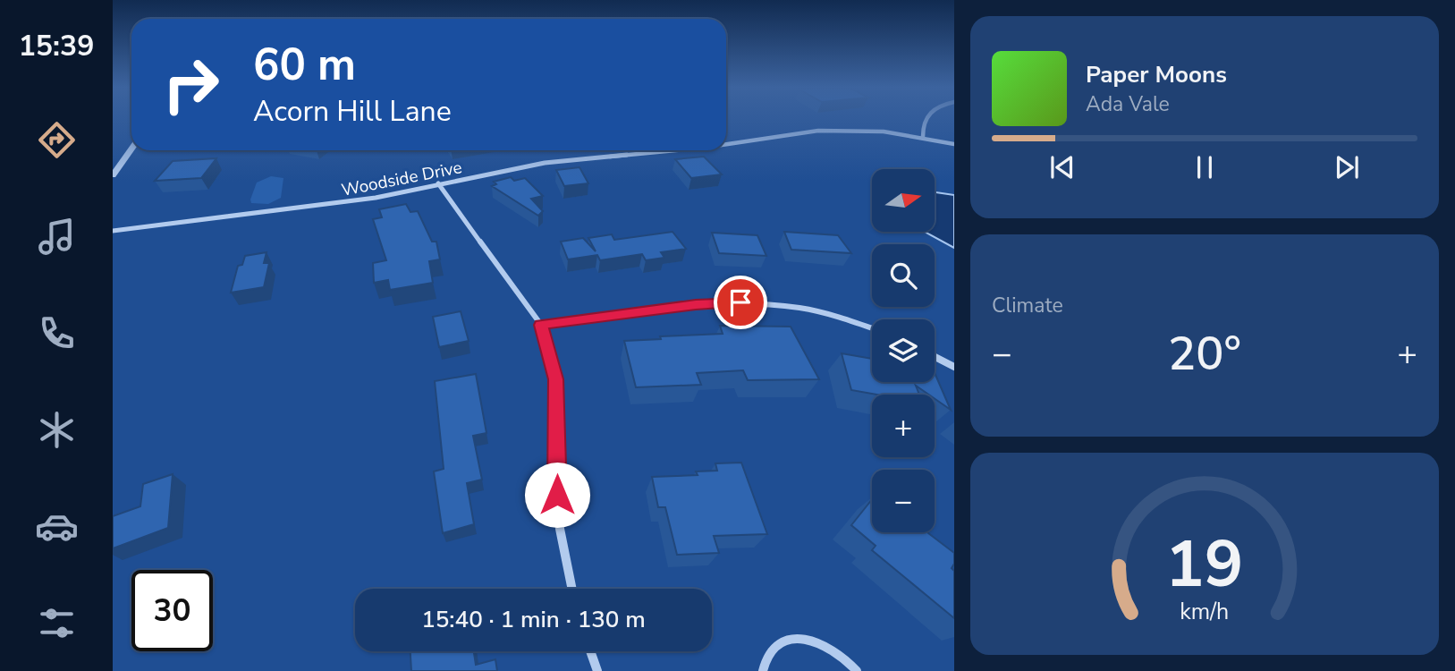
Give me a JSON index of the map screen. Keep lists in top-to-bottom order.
{
  "streets": {
    "street": ["Woodside Drive"]
  },
  "north": "right",
  "page": {
    "tabs": "15:39",
    "turn": ["60 m", "Acorn Hill Lane"],
    "song": ["Paper Moons", "Ada Vale"],
    "map_buttons": ["+", "−"],
    "tile": "Climate",
    "heat": ["−", "20°", "+"],
    "limit": "30",
    "trip": "15:40 · 1 min · 130 m",
    "gauge": ["19", "km/h"]
  }
}
